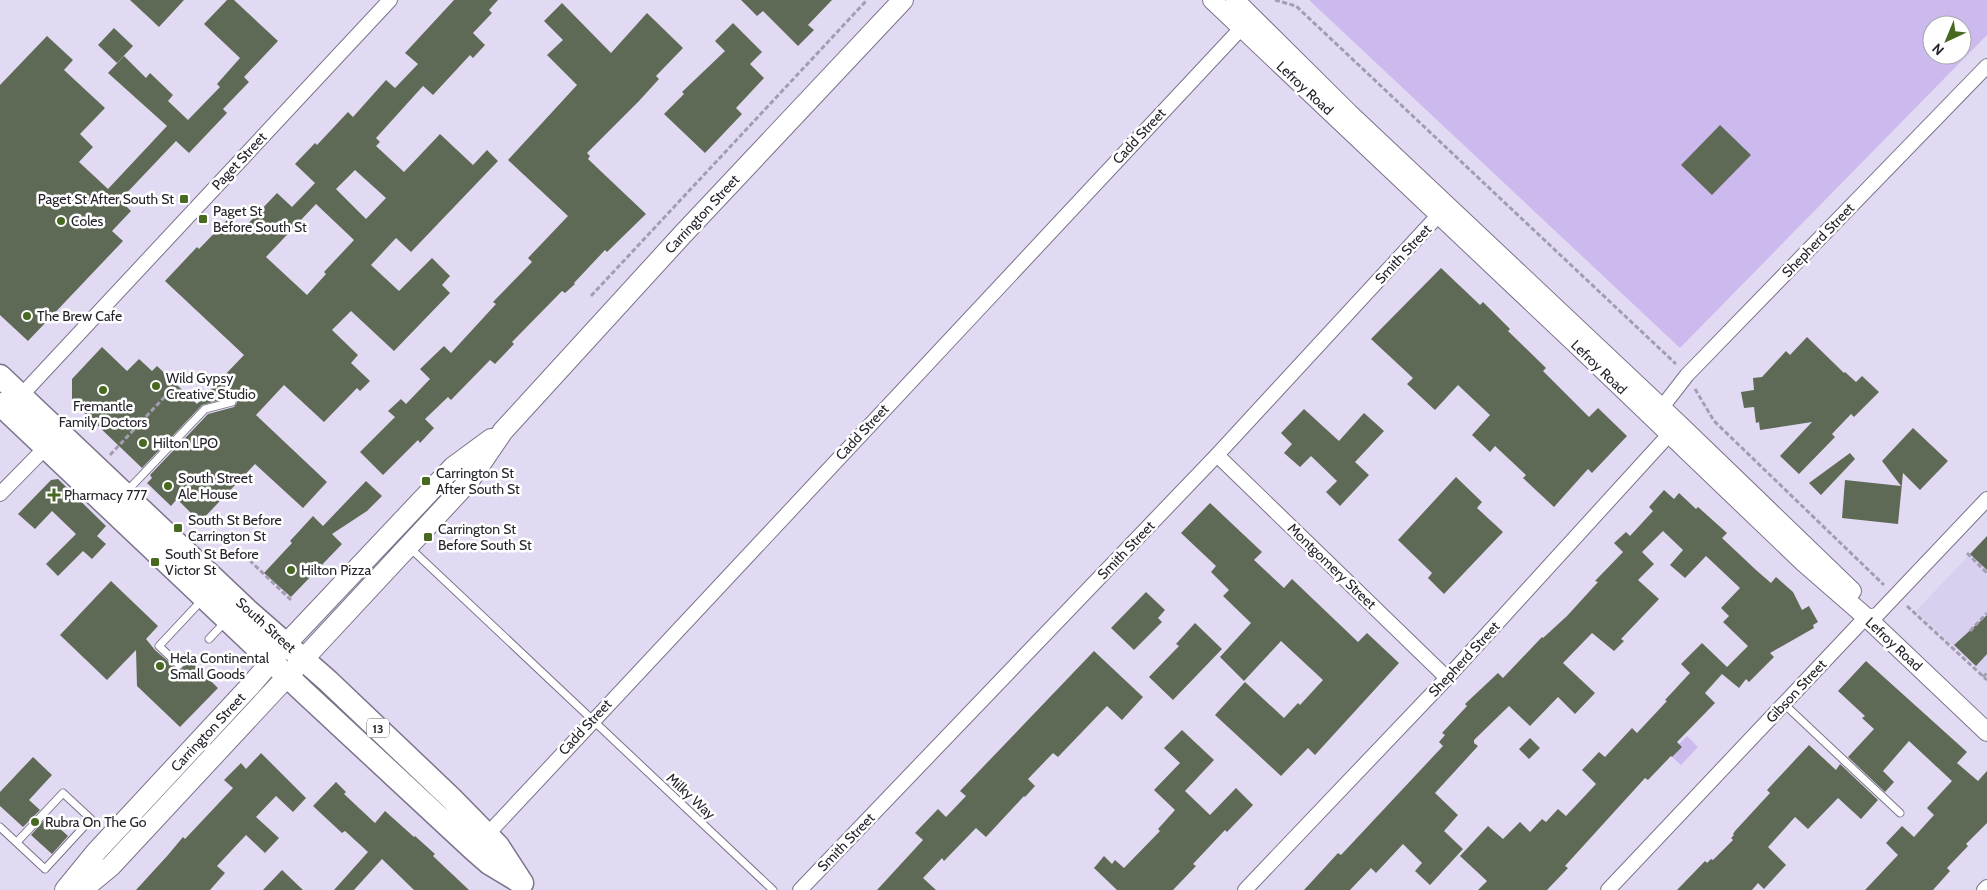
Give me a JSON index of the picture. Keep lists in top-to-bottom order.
{
  "streets": {
    "main road": ["Carrington Street", "South Street", "13"],
    "street": [
      "Lefroy Road",
      "Cadd Street",
      "Paget Street",
      "Shepherd Street",
      "Smith Street",
      "Montgomery Street",
      "Gibson Street"
    ],
    "lane": ["Milky Way"]
  },
  "crossings": [
    ["Lefroy Road", "Cadd Street"],
    ["Lefroy Road", "Shepherd Street"],
    ["Lefroy Road", "Smith Street"],
    ["Lefroy Road", "Gibson Street"],
    ["Cadd Street", "South Street"],
    ["Cadd Street", "Milky Way"],
    ["Paget Street", "South Street"],
    ["Carrington Street", "South Street"],
    ["Carrington Street", "Milky Way"],
    ["Shepherd Street", "Montgomery Street"],
    ["Smith Street", "Montgomery Street"]
  ],
  "places": {
    "transit": [
      "Paget St After South St",
      "Paget St Before South St",
      "Carrington St After South St",
      "South St Before Carrington St",
      "Carrington St Before South St",
      "South St Before Victor St"
    ],
    "other": [
      "Coles",
      "The Brew Cafe",
      "Wild Gypsy Creative Studio",
      "Fremantle Family Doctors",
      "Hilton LPO",
      "South Street Ale House",
      "Hilton Pizza",
      "Hela Continental Small Goods",
      "Rubra On The Go"
    ],
    "health": ["Pharmacy 777"]
  },
  "north": "bottom left"
}
